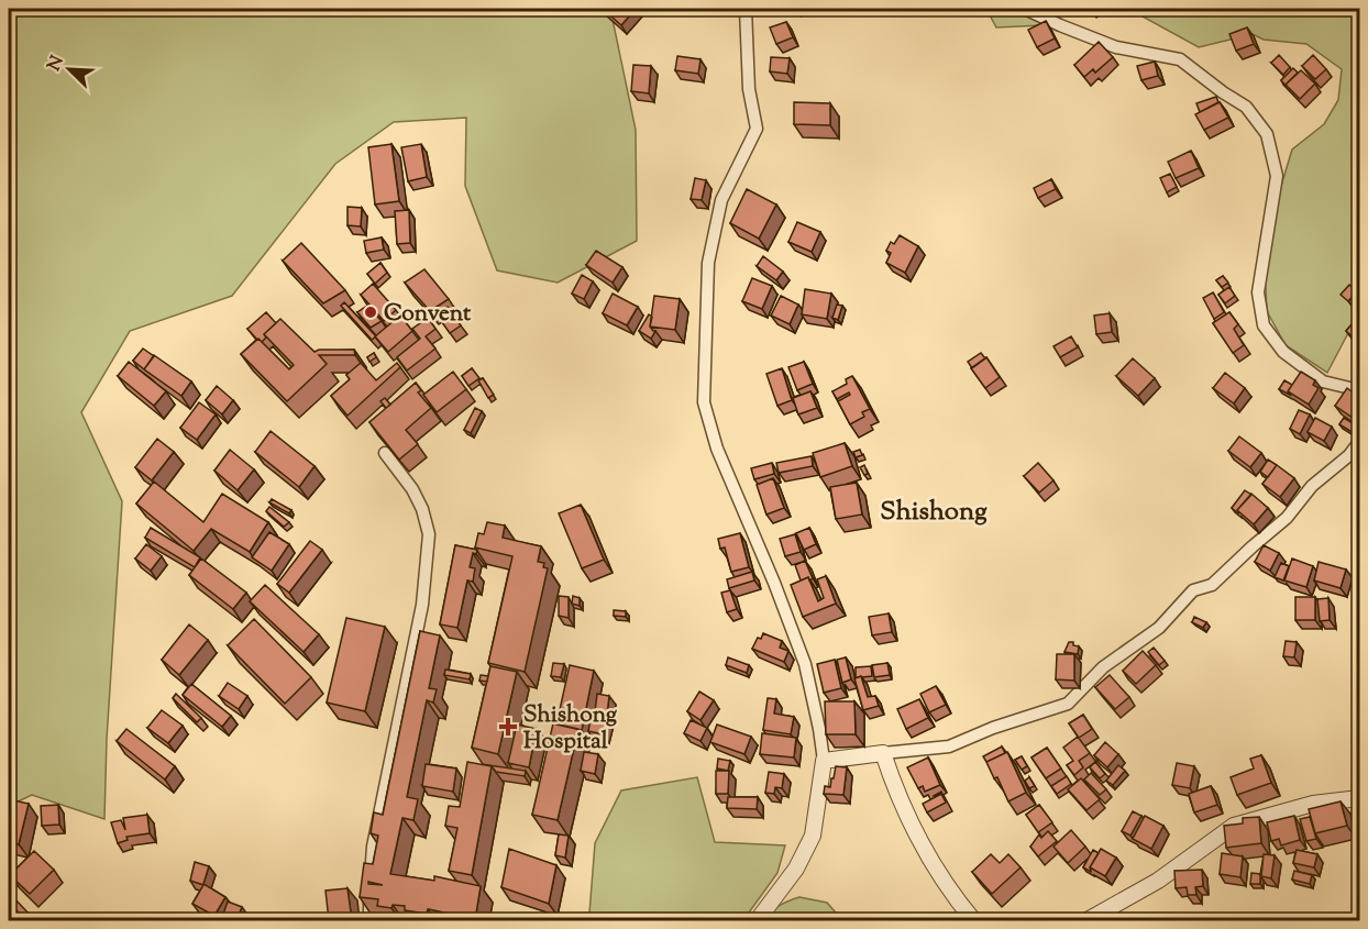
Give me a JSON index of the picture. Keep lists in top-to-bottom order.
{
  "districts": ["Shishong"],
  "places": {
    "other": ["Convent"],
    "health": ["Shishong Hospital"]
  },
  "north": "top left"
}
